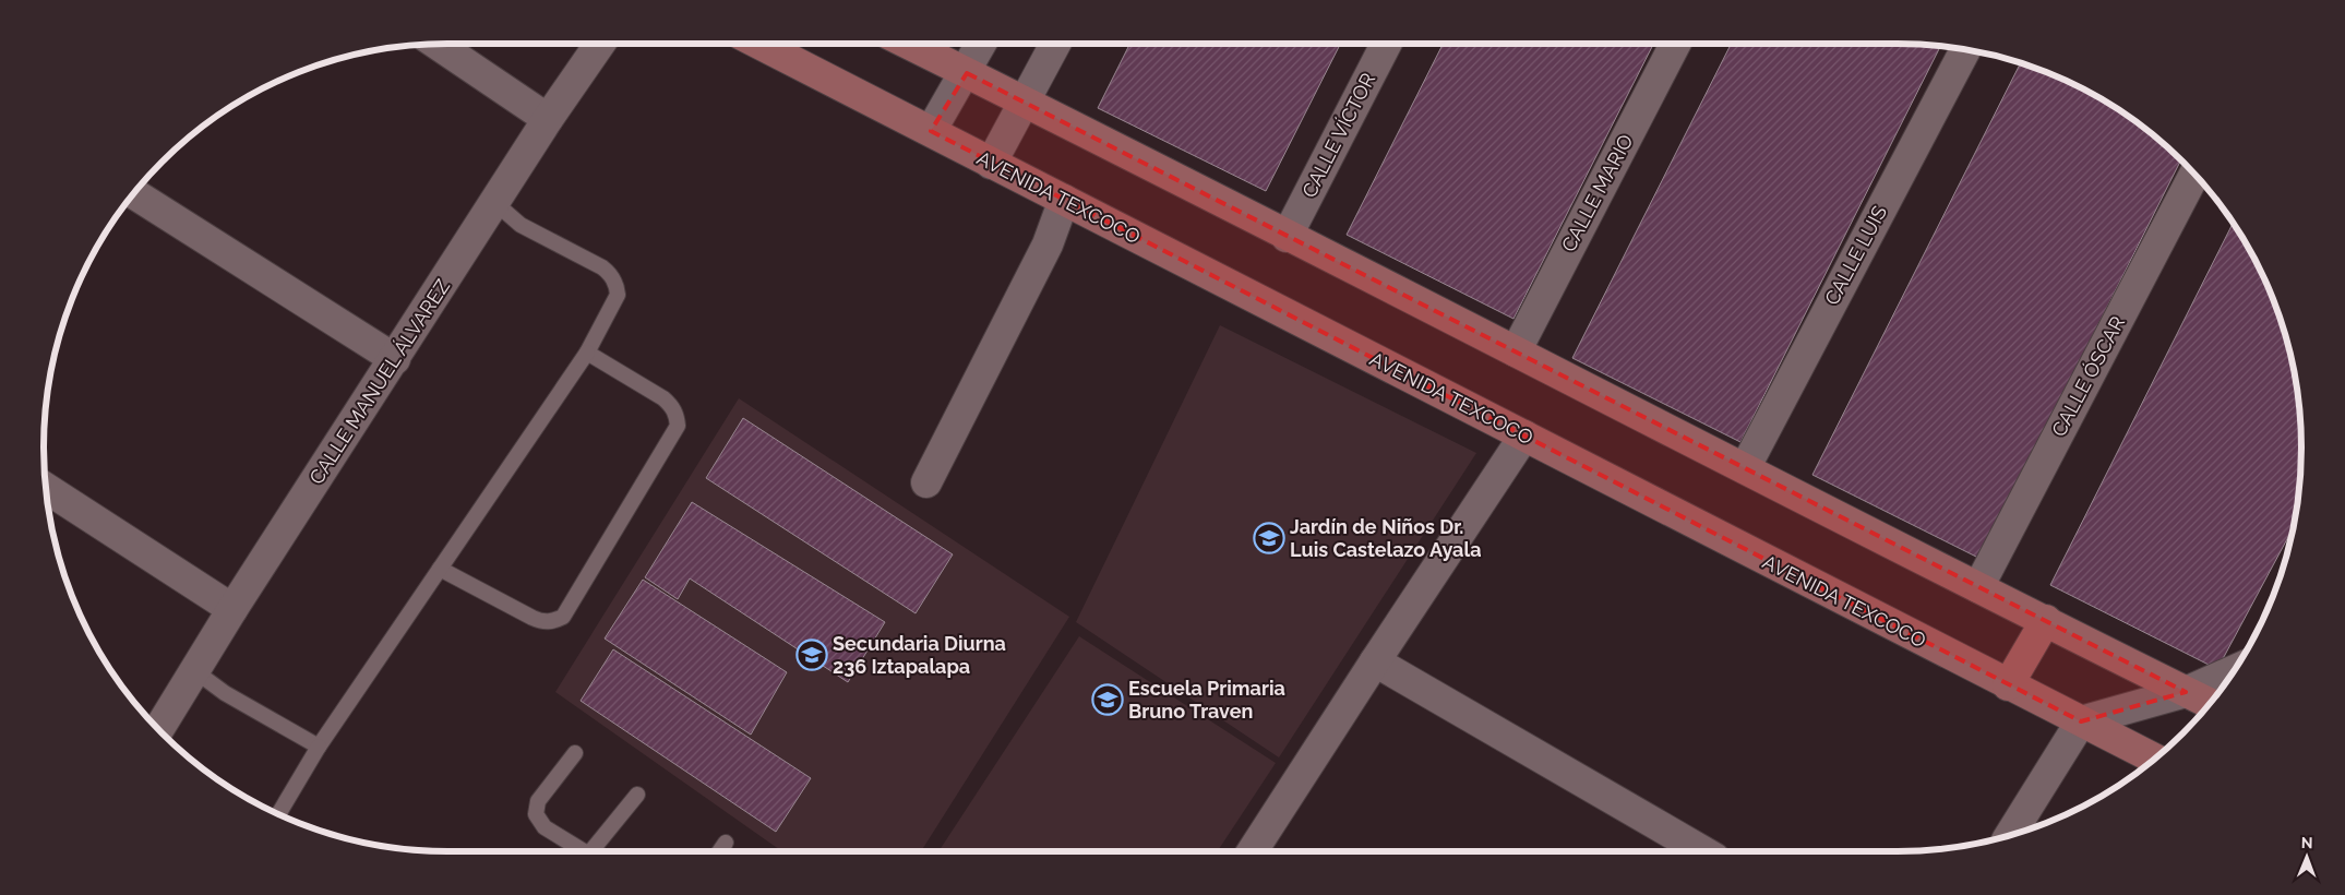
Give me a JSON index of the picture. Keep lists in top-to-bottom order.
{
  "streets": {
    "main road": ["AVENIDA TEXCOCO"],
    "street": [
      "CALLE VÍCTOR",
      "CALLE MARIO",
      "CALLE LUIS",
      "CALLE ÓSCAR",
      "CALLE MANUEL ÁLVAREZ"
    ]
  },
  "places": {
    "school or university": ["Jardín de Niños Dr. Luis Castelazo Ayala", "Secundaria Diurna 236 Iztapalapa", "Escuela Primaria Bruno Traven"]
  },
  "north": "top"
}
